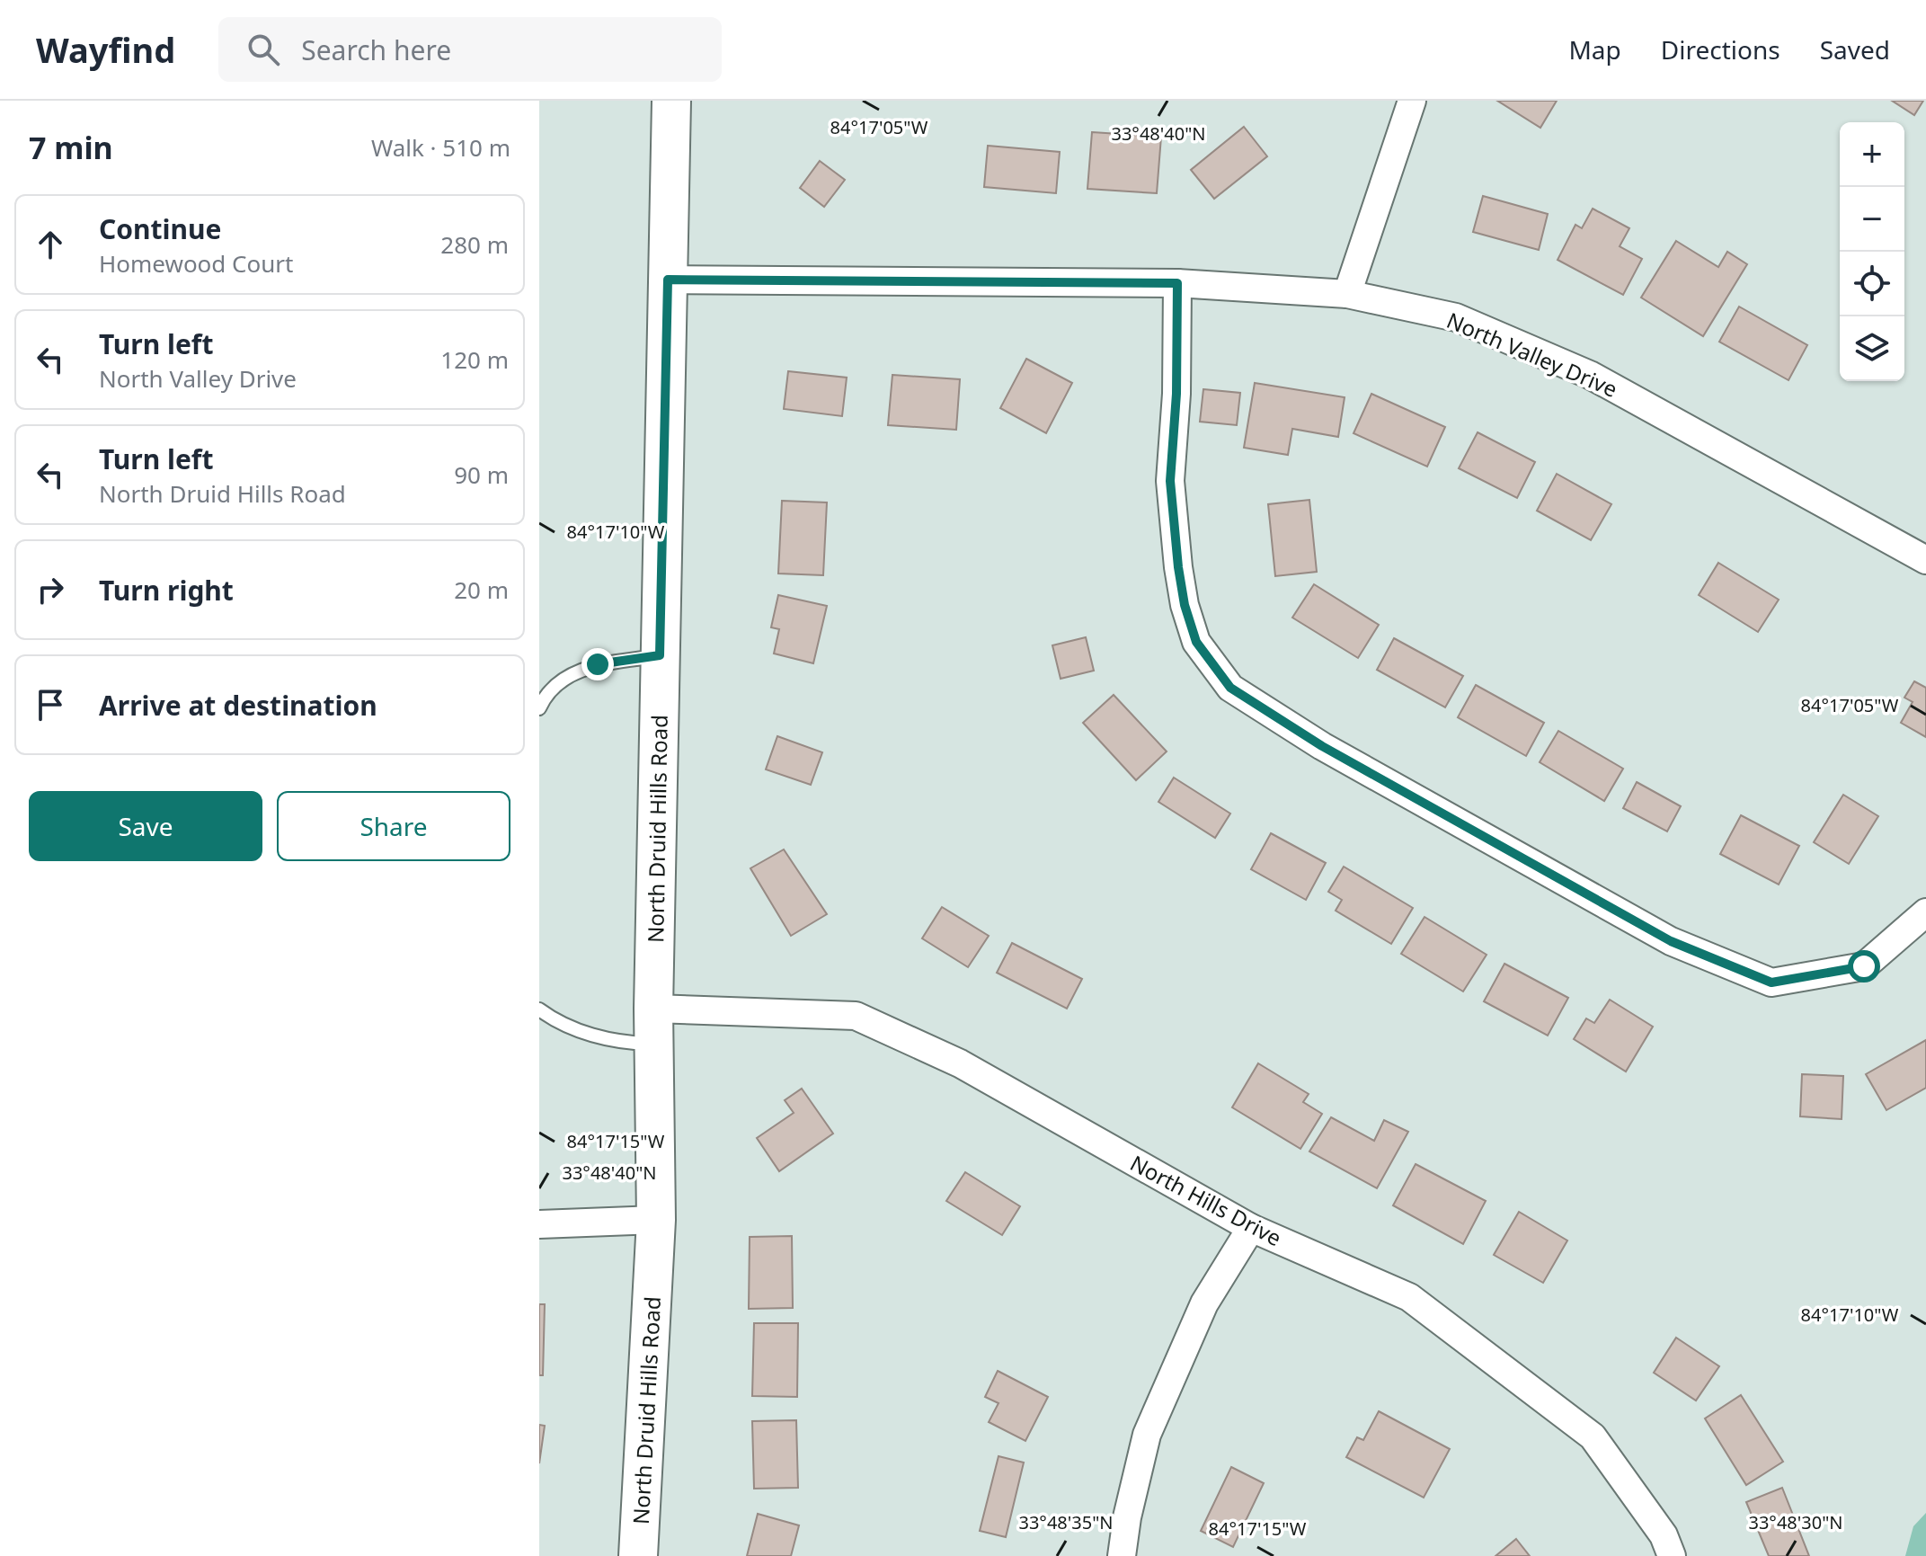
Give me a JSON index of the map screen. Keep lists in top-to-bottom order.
{
  "streets": {
    "main road": ["North Druid Hills Road"],
    "street": ["North Valley Drive", "North Hills Drive"]
  },
  "crossings": [
    ["North Valley Drive", "North Druid Hills Road"],
    ["North Druid Hills Road", "North Hills Drive"]
  ],
  "page": {
    "header": "Wayfind",
    "search": "Search here",
    "nav": ["Map", "Directions", "Saved"],
    "heading": ["7 min", "Walk · 510 m"],
    "map_buttons": ["+", "−"],
    "list": [
      ["Continue", "Homewood Court", "280 m"],
      ["Turn left", "North Valley Drive", "120 m"],
      ["Turn left", "North Druid Hills Road", "90 m"],
      ["Turn right", "20 m"],
      "Arrive at destination"
    ],
    "buttons": ["Save", "Share"]
  },
  "coordinates": [
    "84°17'05\"W",
    "33°48'40\"N",
    "84°17'10\"W",
    "84°17'15\"W",
    "33°48'35\"N",
    "33°48'30\"N"
  ]
}
